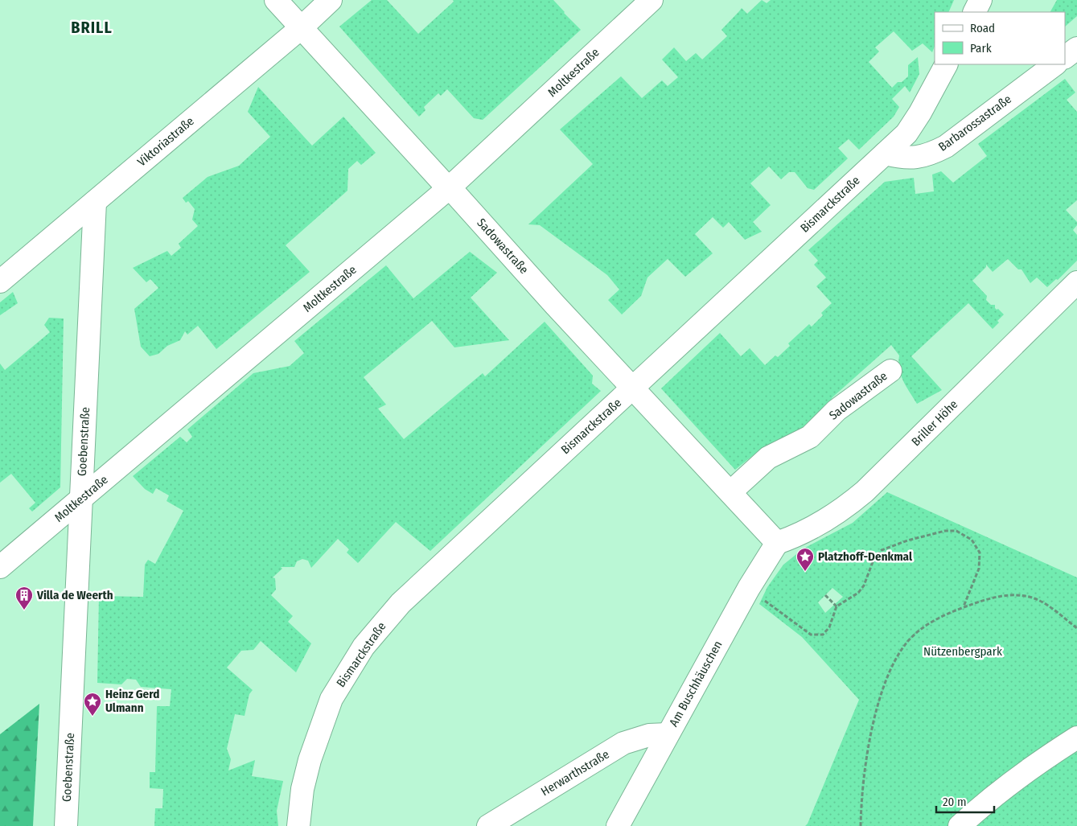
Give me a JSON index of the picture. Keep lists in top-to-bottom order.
{
  "streets": {
    "street": [
      "Moltkestraße",
      "Barbarossastraße",
      "Viktoriastraße",
      "Bismarckstraße",
      "Sadowastraße",
      "Briller Höhe",
      "Goebenstraße",
      "Am Buschhäuschen",
      "Herwarthstraße"
    ]
  },
  "crossings": [
    ["Moltkestraße", "Sadowastraße"],
    ["Moltkestraße", "Goebenstraße"],
    ["Barbarossastraße", "Bismarckstraße"],
    ["Viktoriastraße", "Sadowastraße"],
    ["Viktoriastraße", "Goebenstraße"],
    ["Bismarckstraße", "Sadowastraße"],
    ["Sadowastraße", "Briller Höhe"],
    ["Sadowastraße", "Am Buschhäuschen"],
    ["Briller Höhe", "Am Buschhäuschen"],
    ["Am Buschhäuschen", "Herwarthstraße"]
  ],
  "districts": ["BRILL"],
  "parks": ["Nützenbergpark"],
  "places": {
    "place": ["Platzhoff-Denkmal", "Heinz Gerd Ulmann"],
    "building": ["Villa de Weerth"]
  },
  "legend": ["Road", "Park"],
  "scale_bar": "20 m"
}
